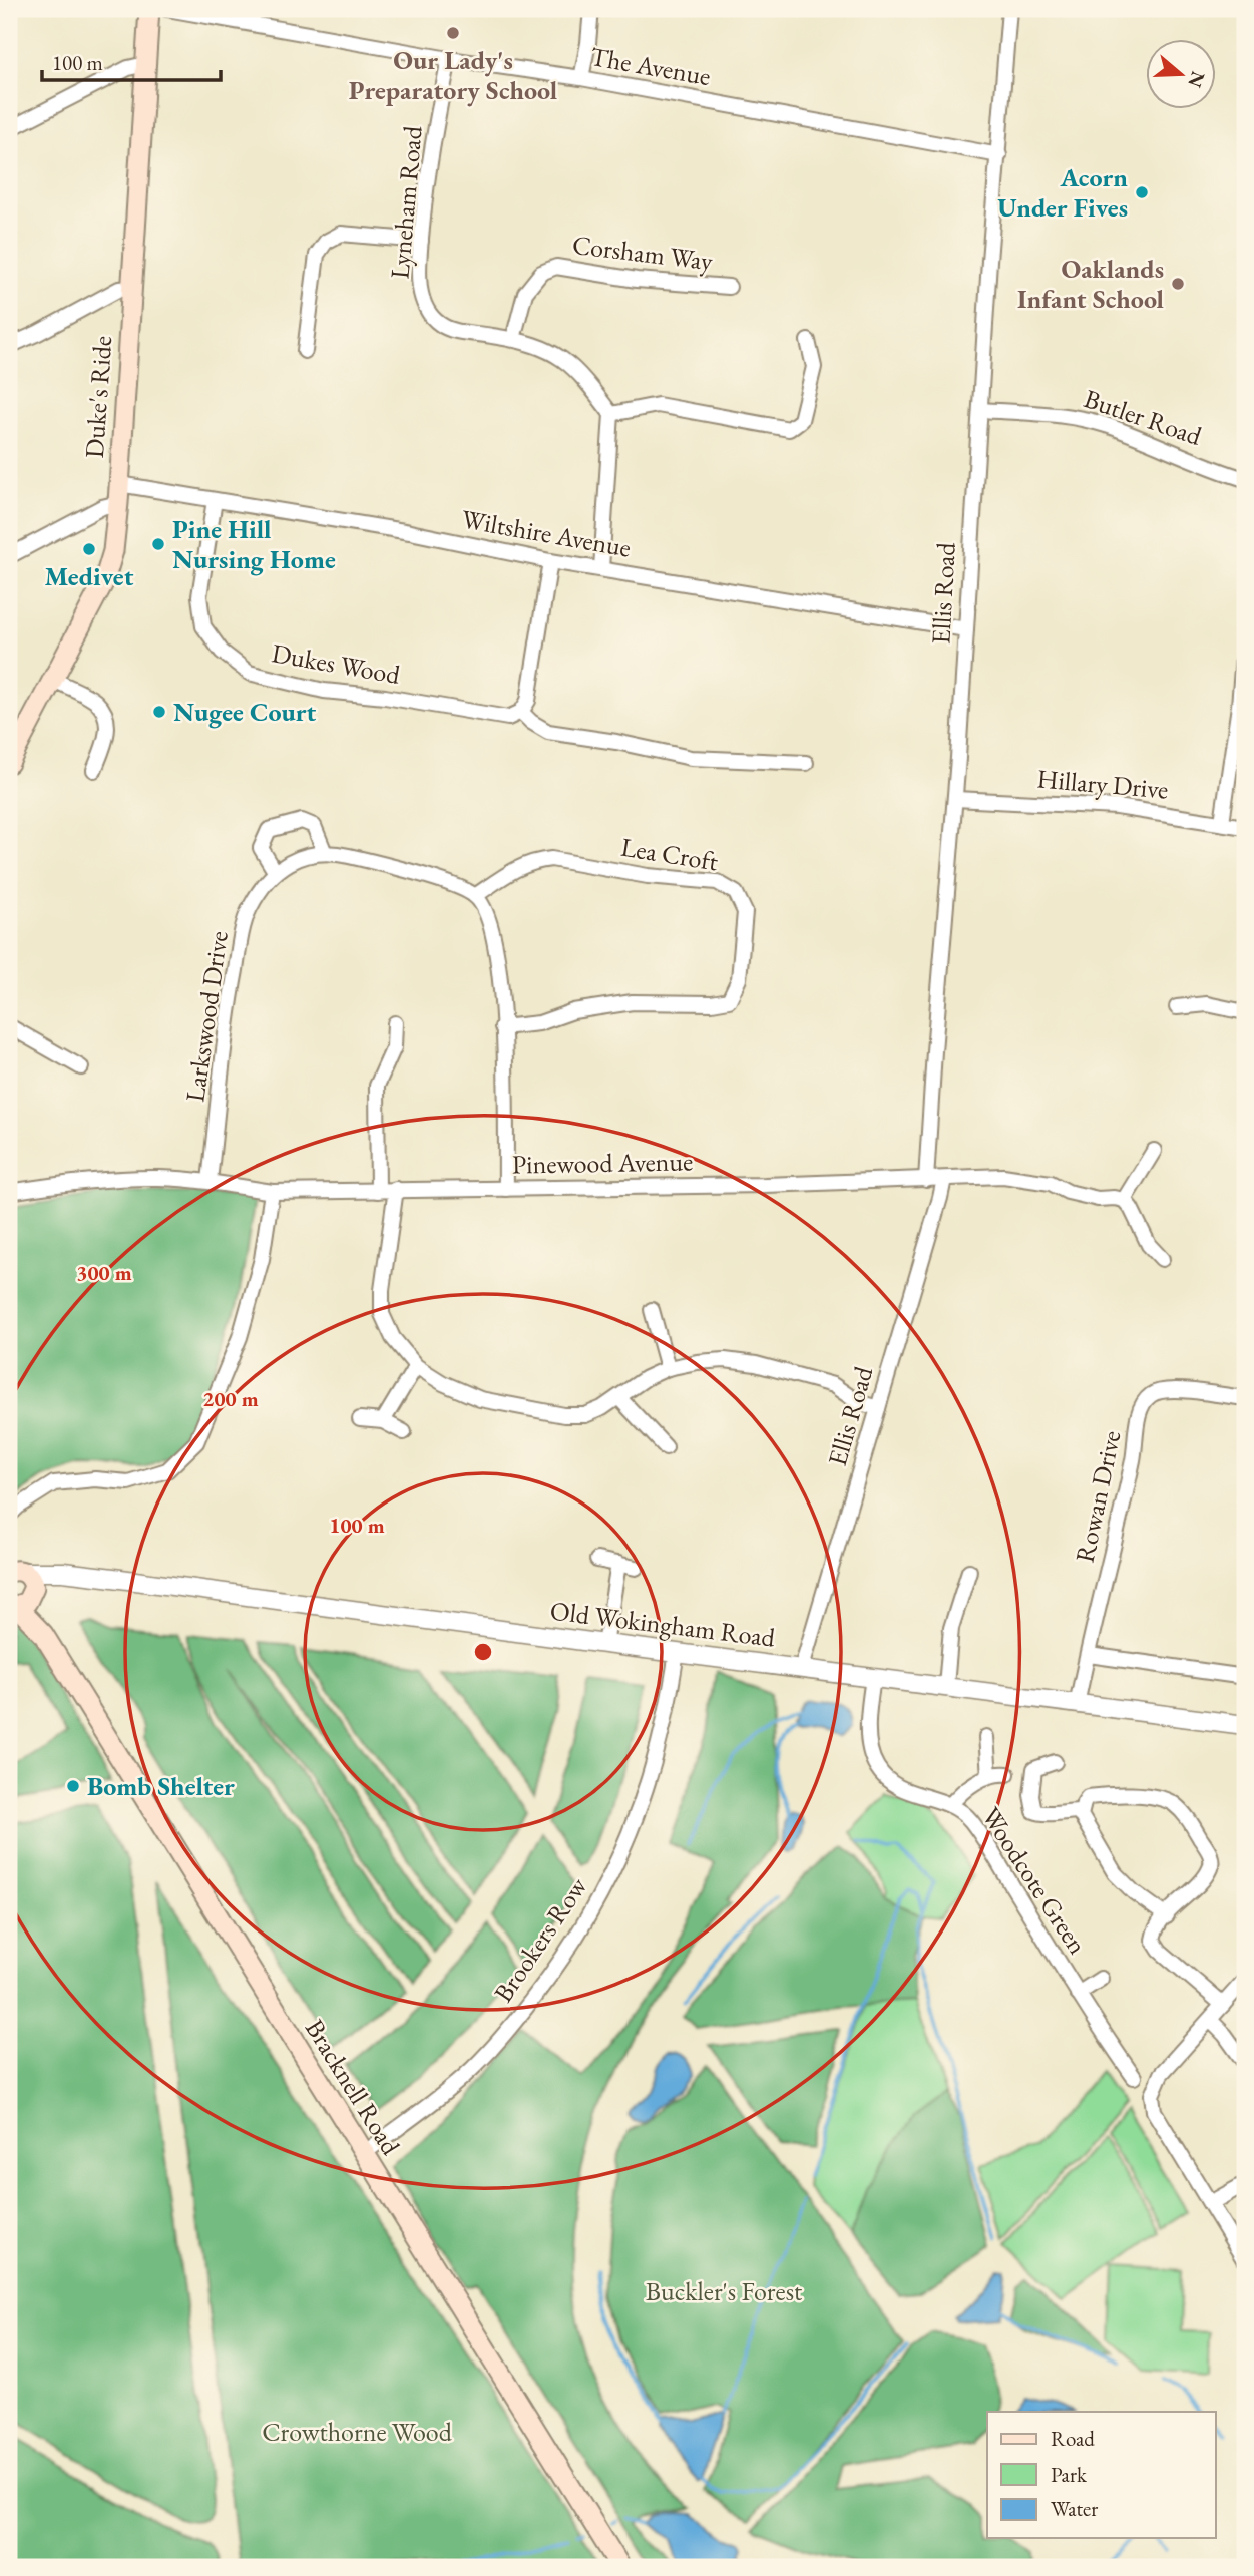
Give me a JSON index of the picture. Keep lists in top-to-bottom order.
{
  "streets": {
    "main road": ["Duke's Ride", "Bracknell Road"],
    "street": [
      "The Avenue",
      "Lyneham Road",
      "Corsham Way",
      "Butler Road",
      "Wiltshire Avenue",
      "Ellis Road",
      "Dukes Wood",
      "Hillary Drive",
      "Lea Croft",
      "Larkswood Drive",
      "Pinewood Avenue",
      "Rowan Drive",
      "Old Wokingham Road",
      "Woodcote Green",
      "Brookers Row"
    ]
  },
  "crossings": [
    ["The Avenue", "Lyneham Road"],
    ["The Avenue", "Ellis Road"],
    ["Lyneham Road", "Corsham Way"],
    ["Duke's Ride", "Wiltshire Avenue"],
    ["Butler Road", "Ellis Road"],
    ["Wiltshire Avenue", "Ellis Road"],
    ["Wiltshire Avenue", "Dukes Wood"],
    ["Ellis Road", "Hillary Drive"],
    ["Ellis Road", "Pinewood Avenue"],
    ["Ellis Road", "Old Wokingham Road"],
    ["Lea Croft", "Larkswood Drive"],
    ["Larkswood Drive", "Pinewood Avenue"],
    ["Rowan Drive", "Old Wokingham Road"],
    ["Old Wokingham Road", "Woodcote Green"],
    ["Old Wokingham Road", "Brookers Row"],
    ["Old Wokingham Road", "Bracknell Road"],
    ["Brookers Row", "Bracknell Road"]
  ],
  "parks": ["Buckler's Forest", "Crowthorne Wood"],
  "places": [
    "Our Lady's Preparatory School",
    "Acorn Under Fives",
    "Oaklands Infant School",
    "Pine Hill Nursing Home",
    "Medivet",
    "Nugee Court",
    "Bomb Shelter"
  ],
  "legend": ["Road", "Park", "Water"],
  "scale_bar": "100 m",
  "north": "right",
  "rings": ["300 m", "200 m", "100 m"]
}
